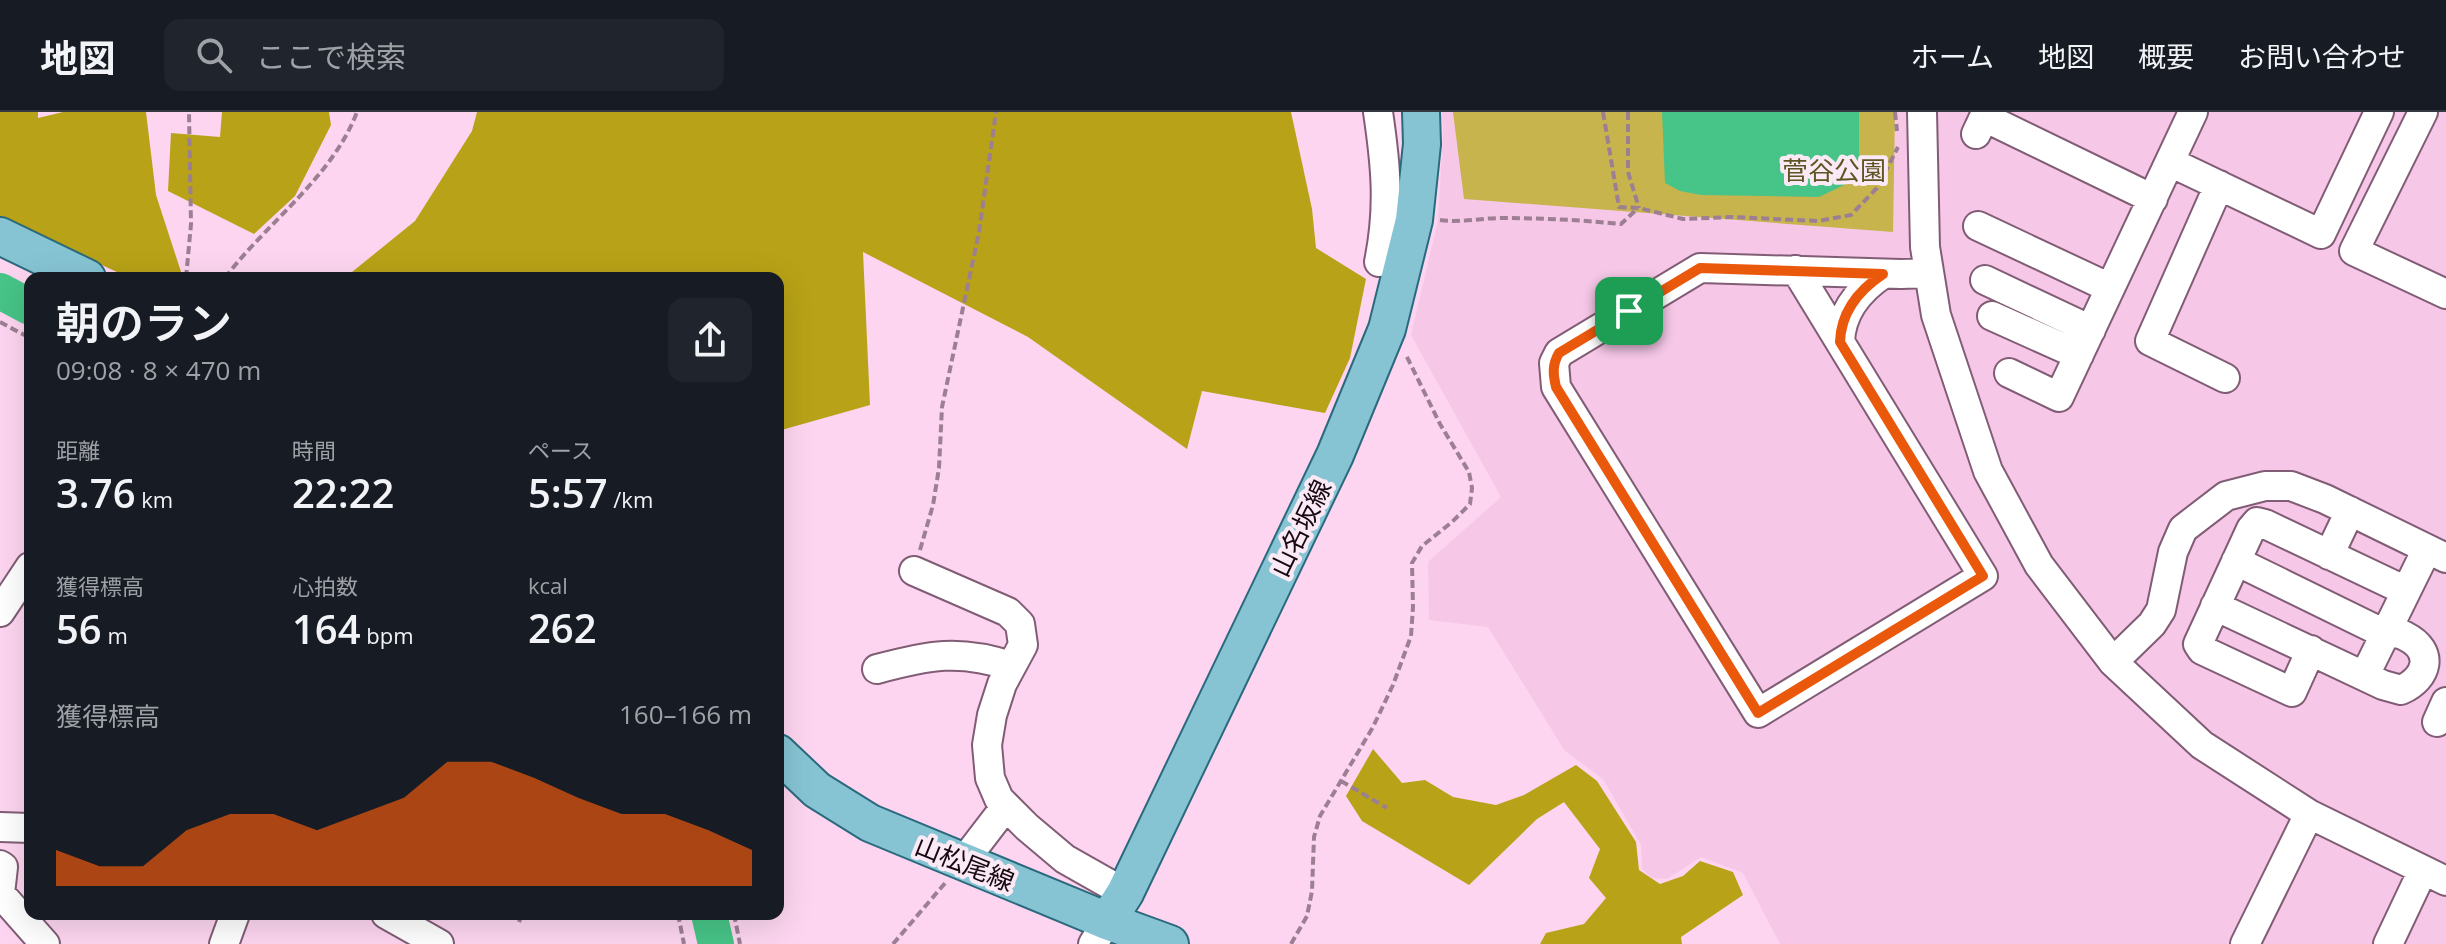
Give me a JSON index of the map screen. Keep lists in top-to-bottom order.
{
  "streets": {
    "main road": ["山名坂線", "山松尾線"]
  },
  "crossings": [
    ["山名坂線", "山松尾線"]
  ],
  "parks": ["菅谷公園"],
  "page": {
    "header": "地図",
    "search": "ここで検索",
    "nav": [
      "ホーム",
      "地図",
      "概要",
      "お問い合わせ"
    ],
    "heading": ["朝のラン", "09:08 · 8 × 470 m"],
    "stats": [
      ["距離", "3.76 km"],
      ["時間", "22:22"],
      ["ペース", "5:57 /km"],
      ["獲得標高", "56 m"],
      ["心拍数", "164 bpm"],
      ["kcal", "262"]
    ],
    "chart": ["獲得標高", "160–166 m"]
  }
}
